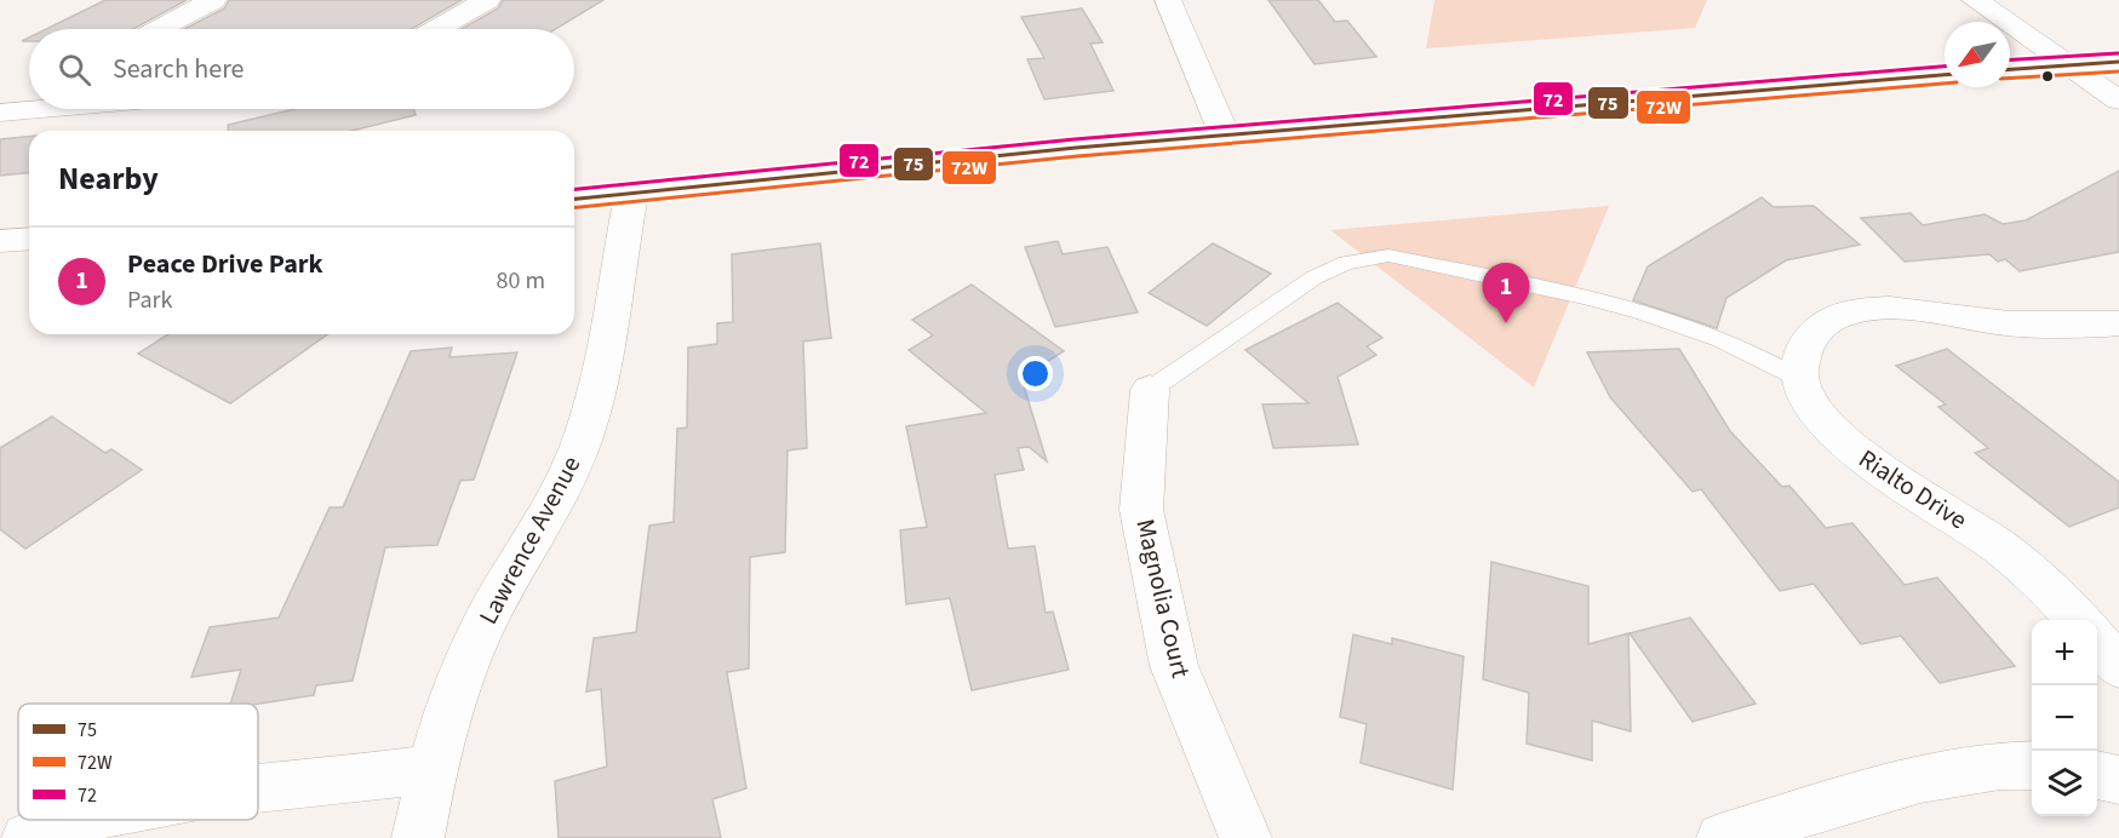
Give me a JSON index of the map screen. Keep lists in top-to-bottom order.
{
  "streets": {
    "street": ["Rialto Drive", "Lawrence Avenue", "Magnolia Court"]
  },
  "lines": ["transit line 72", "transit line 75", "transit line 72W"],
  "legend": ["75", "72W", "72"],
  "north": "bottom left",
  "page": {
    "search": "Search here",
    "heading": "Nearby",
    "list": [
      {
        "mark": "1",
        "name": "Peace Drive Park",
        "note": "Park",
        "value": "80 m"
      }
    ],
    "pins": "1",
    "map_buttons": ["+", "−"]
  }
}
